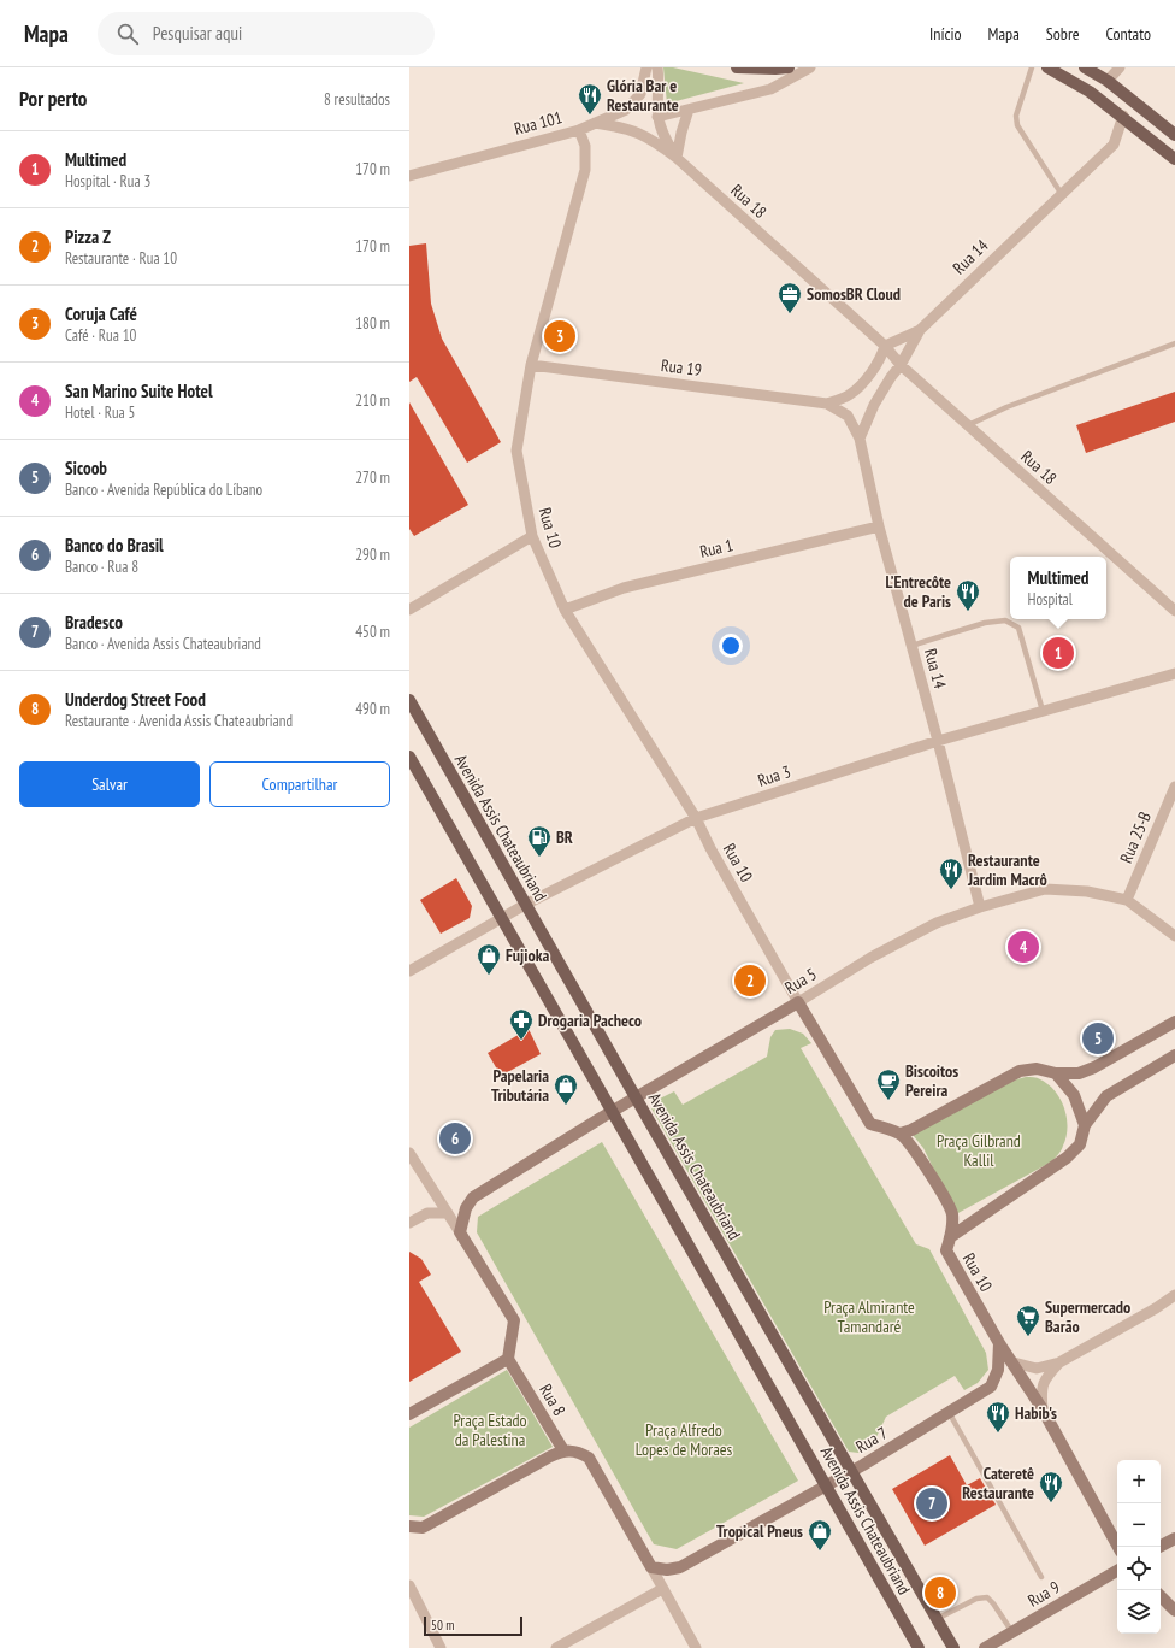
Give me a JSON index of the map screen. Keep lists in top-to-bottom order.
{
  "streets": {
    "main road": [
      "Rua 10",
      "Avenida Assis Chateaubriand",
      "Rua 5",
      "Rua 8",
      "Rua 7",
      "Rua 9"
    ],
    "street": [
      "Rua 101",
      "Rua 18",
      "Rua 14",
      "Rua 19",
      "Rua 1",
      "Rua 3",
      "Rua 25-B"
    ]
  },
  "crossings": [
    ["Rua 101", "Rua 18"],
    ["Rua 101", "Rua 10"],
    ["Rua 18", "Rua 14"],
    ["Rua 14", "Rua 19"],
    ["Rua 14", "Rua 1"],
    ["Rua 14", "Rua 3"],
    ["Rua 14", "Rua 5"],
    ["Rua 19", "Rua 10"],
    ["Rua 10", "Rua 1"],
    ["Rua 10", "Rua 3"],
    ["Rua 10", "Rua 5"],
    ["Rua 10", "Rua 7"],
    ["Rua 3", "Avenida Assis Chateaubriand"],
    ["Avenida Assis Chateaubriand", "Rua 5"],
    ["Avenida Assis Chateaubriand", "Rua 7"],
    ["Rua 25-B", "Rua 5"]
  ],
  "parks": [
    "Praça Gilbrand Kallil",
    "Praça Almirante Tamandaré",
    "Praça Estado da Palestina",
    "Praça Alfredo Lopes de Moraes"
  ],
  "places": {
    "restaurant": [
      "Glória Bar e Restaurante",
      "L’Entrecôte de Paris",
      "Restaurante Jardim Macrô",
      "Habib's",
      "Cateretê Restaurante"
    ],
    "office": ["SomosBR Cloud"],
    "fuel station": ["BR"],
    "shop": ["Fujioka", "Papelaria Tributária", "Tropical Pneus"],
    "pharmacy": ["Drogaria Pacheco"],
    "cafe": ["Biscoitos Pereira"],
    "supermarket": ["Supermercado Barão"]
  },
  "scale_bar": "50 m",
  "page": {
    "header": "Mapa",
    "search": "Pesquisar aqui",
    "nav": [
      "Início",
      "Mapa",
      "Sobre",
      "Contato"
    ],
    "heading": ["Por perto", "8 resultados"],
    "list": [
      {
        "mark": "1",
        "name": "Multimed",
        "note": "Hospital · Rua 3",
        "value": "170 m"
      },
      {
        "mark": "2",
        "name": "Pizza Z",
        "note": "Restaurante · Rua 10",
        "value": "170 m"
      },
      {
        "mark": "3",
        "name": "Coruja Café",
        "note": "Café · Rua 10",
        "value": "180 m"
      },
      {
        "mark": "4",
        "name": "San Marino Suite Hotel",
        "note": "Hotel · Rua 5",
        "value": "210 m"
      },
      {
        "mark": "5",
        "name": "Sicoob",
        "note": "Banco · Avenida República do Líbano",
        "value": "270 m"
      },
      {
        "mark": "6",
        "name": "Banco do Brasil",
        "note": "Banco · Rua 8",
        "value": "290 m"
      },
      {
        "mark": "7",
        "name": "Bradesco",
        "note": "Banco · Avenida Assis Chateaubriand",
        "value": "450 m"
      },
      {
        "mark": "8",
        "name": "Underdog Street Food",
        "note": "Restaurante · Avenida Assis Chateaubriand",
        "value": "490 m"
      }
    ],
    "pins": [
      "3",
      "1",
      "4",
      "2",
      "5",
      "6",
      "7",
      "8"
    ],
    "popup": ["Multimed", "Hospital"],
    "buttons": ["Salvar", "Compartilhar"],
    "map_buttons": ["+", "−"],
    "scale": "50 m"
  }
}
